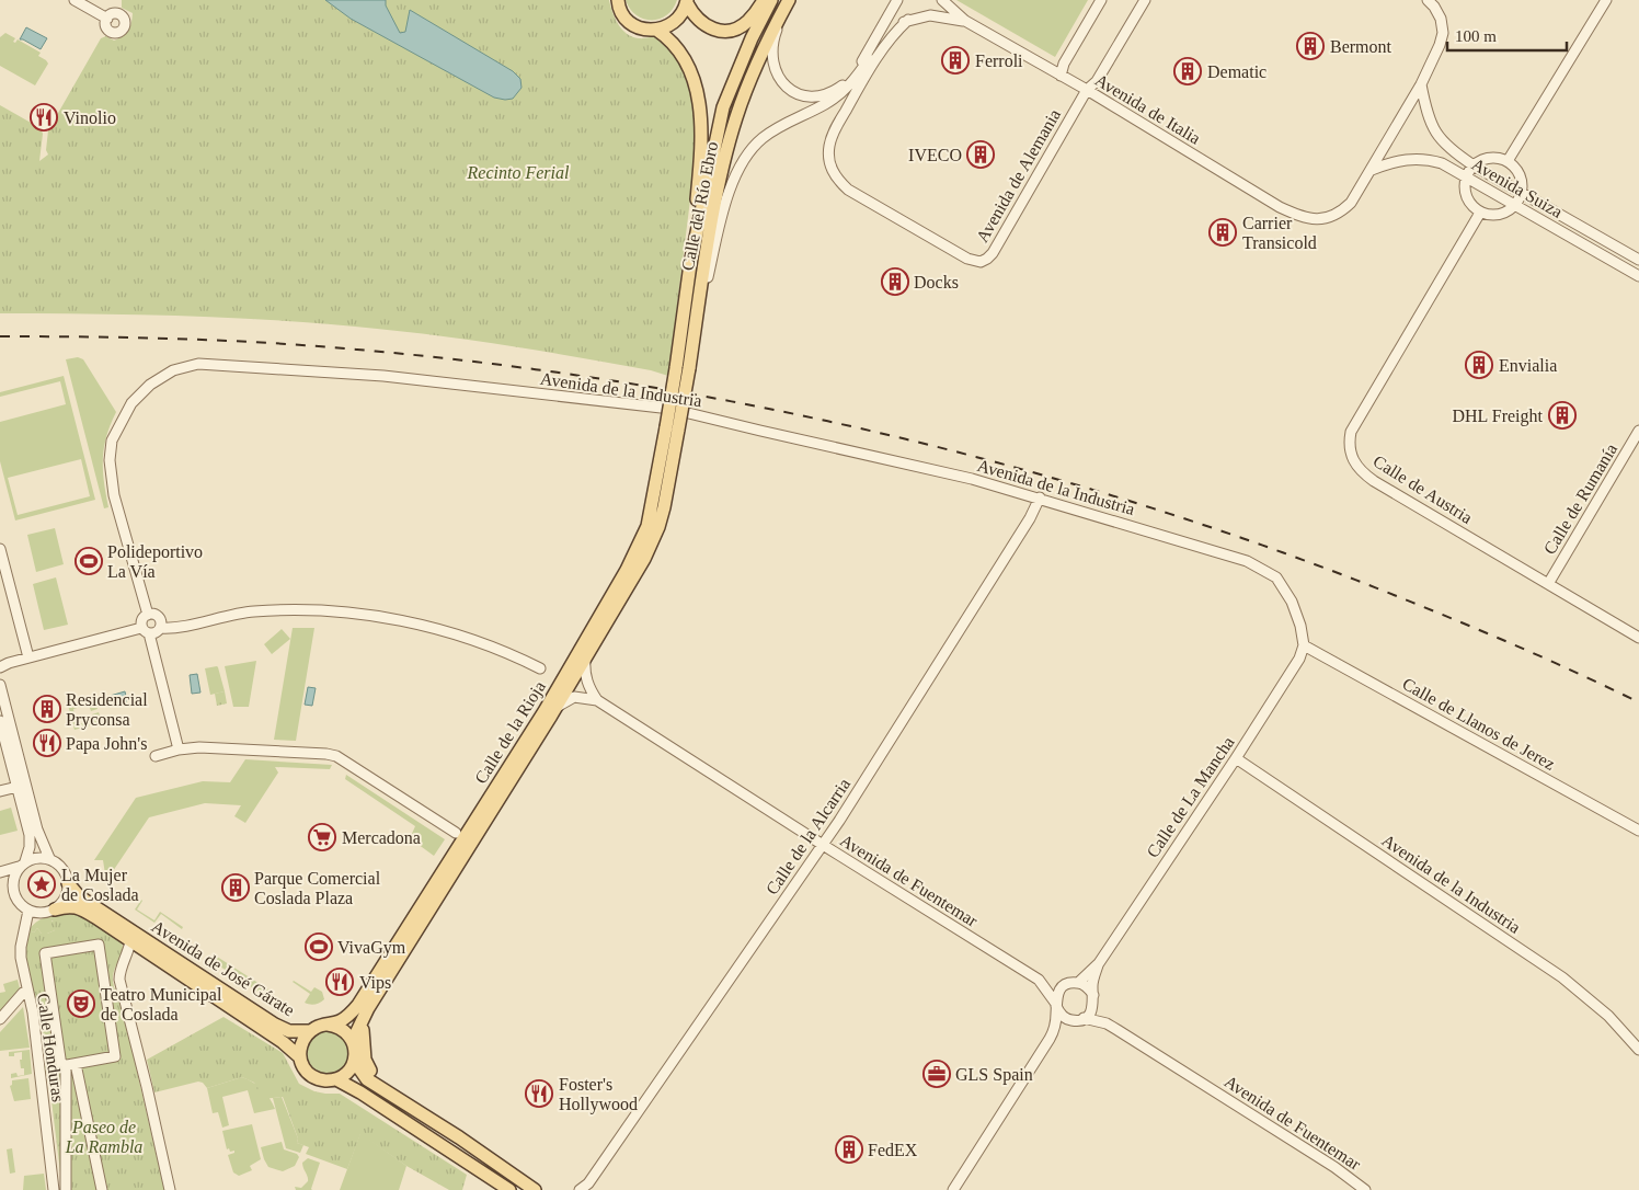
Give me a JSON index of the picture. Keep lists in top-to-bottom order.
{
  "streets": {
    "main road": ["Calle del Río Ebro", "Calle de la Rioja", "Avenida de José Gárate"],
    "street": [
      "Avenida de Italia",
      "Avenida de Alemania",
      "Avenida Suiza",
      "Avenida de la Industria",
      "Calle de Austria",
      "Calle de Rumanía",
      "Calle de Llanos de Jerez",
      "Calle de La Mancha",
      "Calle de la Alcarria",
      "Avenida de Fuentemar",
      "Calle Honduras"
    ]
  },
  "crossings": [
    ["Avenida de Italia", "Avenida de Alemania"],
    ["Avenida de Italia", "Avenida Suiza"],
    ["Calle del Río Ebro", "Calle de la Rioja"],
    ["Avenida de la Industria", "Calle de Llanos de Jerez"],
    ["Avenida de la Industria", "Calle de La Mancha"],
    ["Avenida de la Industria", "Calle de la Alcarria"],
    ["Calle de Austria", "Calle de Rumanía"],
    ["Calle de Llanos de Jerez", "Calle de La Mancha"],
    ["Calle de la Rioja", "Avenida de Fuentemar"],
    ["Calle de la Rioja", "Avenida de José Gárate"],
    ["Calle de La Mancha", "Avenida de Fuentemar"],
    ["Calle de la Alcarria", "Avenida de Fuentemar"],
    ["Avenida de José Gárate", "Calle Honduras"]
  ],
  "parks": ["Recinto Ferial", "Paseo de La Rambla"],
  "places": {
    "building": [
      "Bermont",
      "Ferroli",
      "Dematic",
      "IVECO",
      "Carrier Transicold",
      "Docks",
      "Envialia",
      "DHL Freight",
      "Residencial Pryconsa",
      "Parque Comercial Coslada Plaza",
      "FedEX"
    ],
    "restaurant": [
      "Vinolio",
      "Papa John's",
      "Vips",
      "Foster's Hollywood"
    ],
    "sports": ["Polideportivo La Vía", "VivaGym"],
    "supermarket": ["Mercadona"],
    "place": ["La Mujer de Coslada"],
    "theatre": ["Teatro Municipal de Coslada"],
    "office": ["GLS Spain"]
  },
  "scale_bar": "100 m"
}
